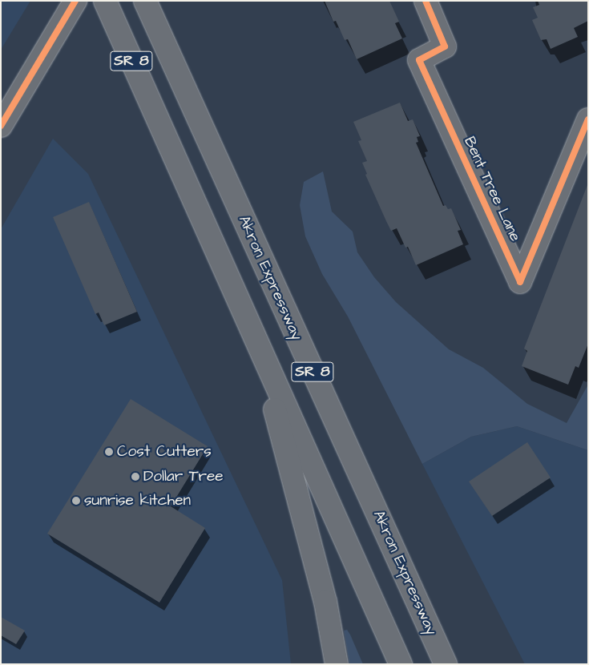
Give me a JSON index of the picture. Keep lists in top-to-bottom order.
{
  "streets": {
    "main road": ["SR 8", "Bent Tree Lane", "Akron Expressway"]
  },
  "places": ["Cost Cutters", "Dollar Tree", "sunrise kitchen"]
}
